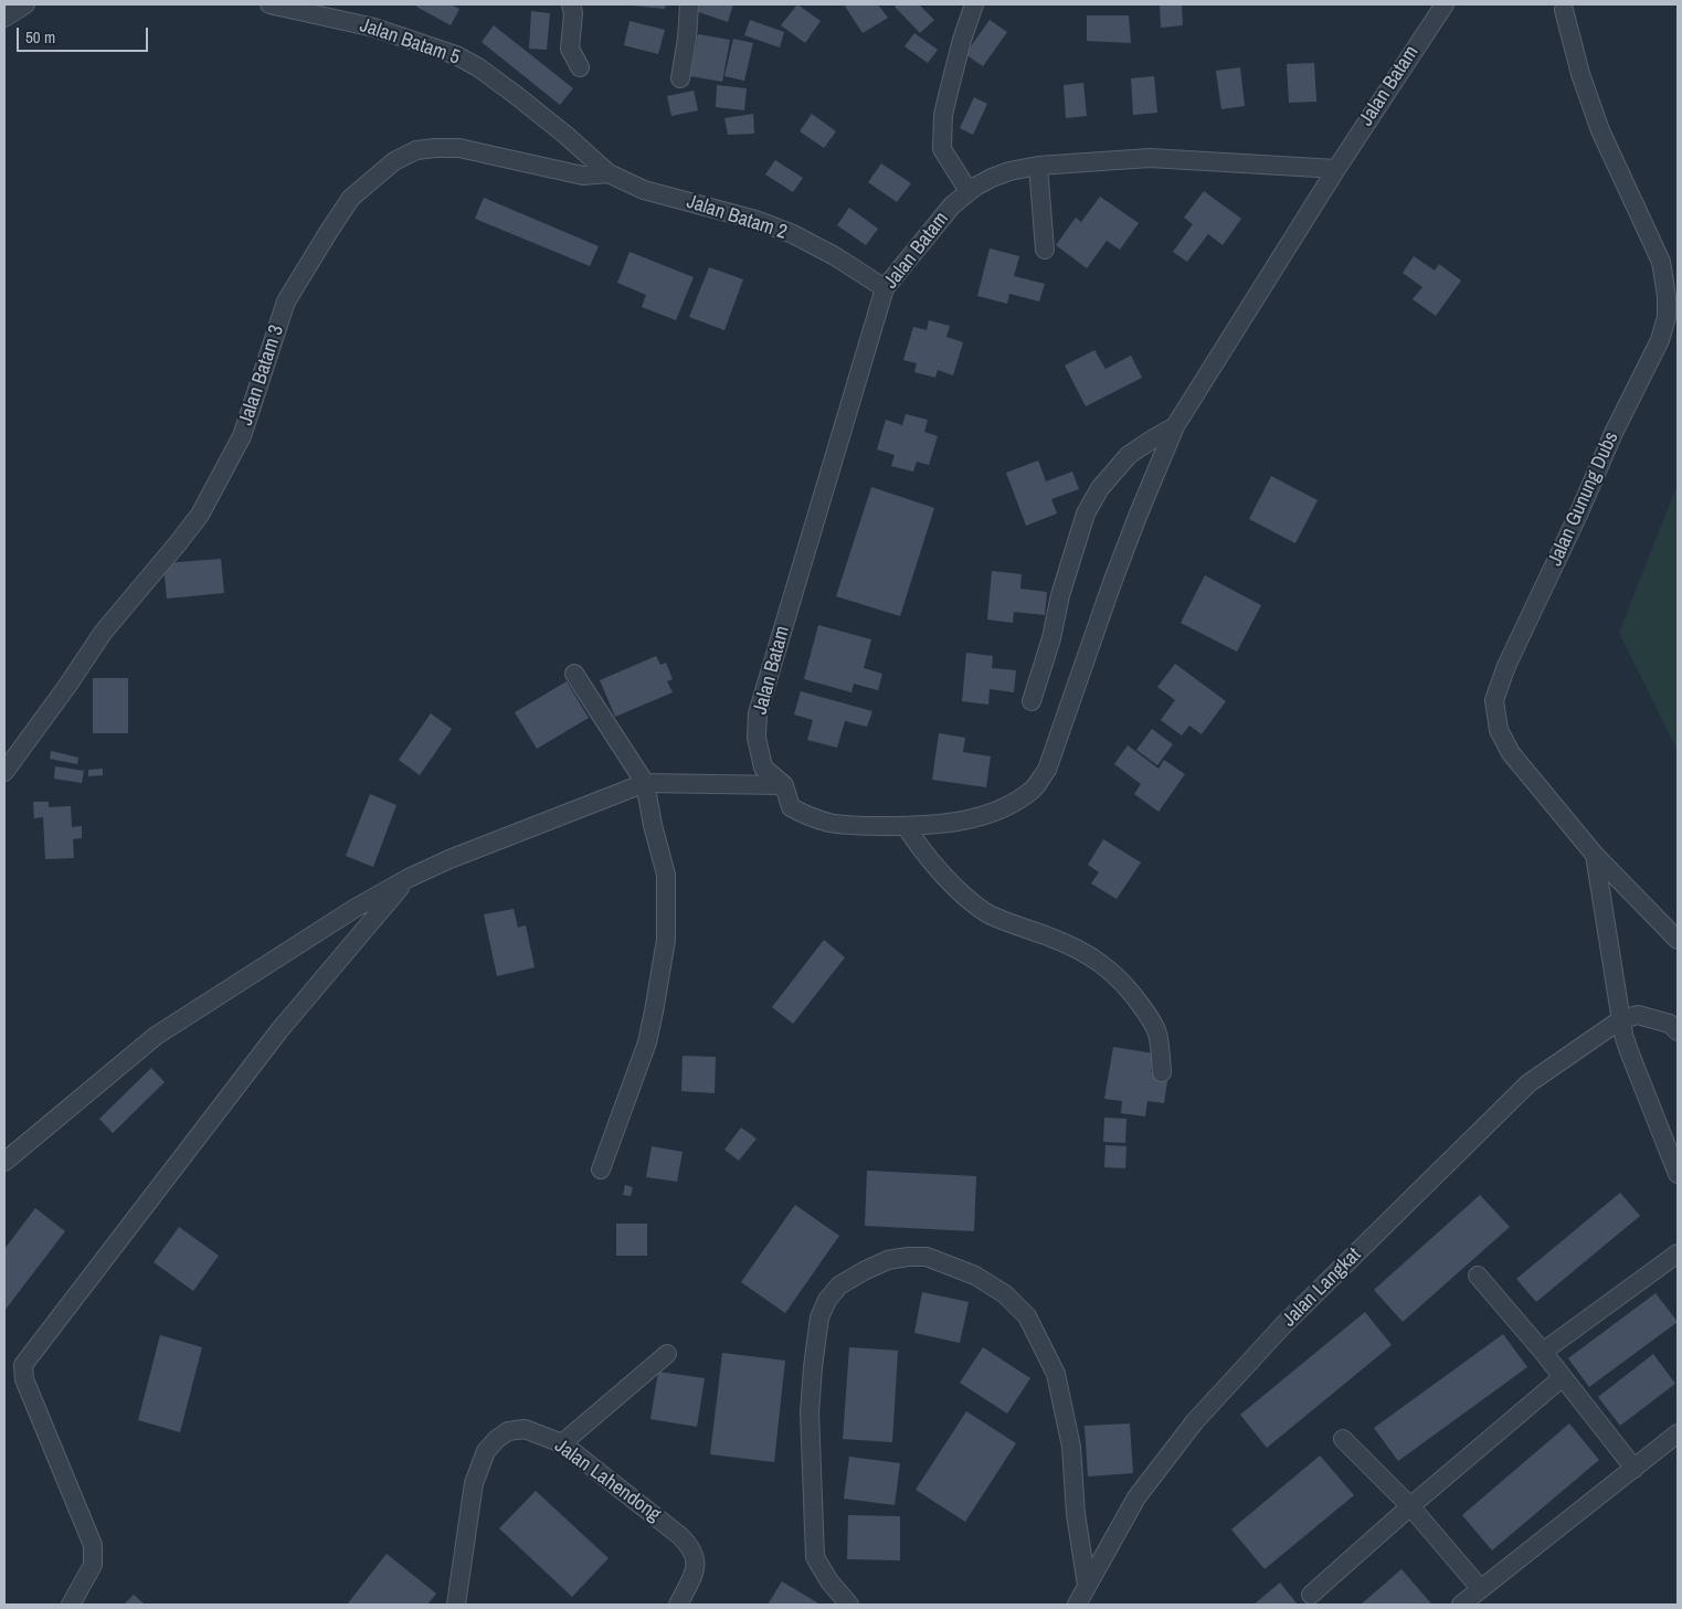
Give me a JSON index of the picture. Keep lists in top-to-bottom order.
{
  "streets": {
    "street": [
      "Jalan Batam 5",
      "Jalan Batam",
      "Jalan Batam 2",
      "Jalan Batam 3",
      "Jalan Gunung Dubs",
      "Jalan Langkat",
      "Jalan Lahendong"
    ]
  },
  "crossings": [
    ["Jalan Batam 5", "Jalan Batam 2"],
    ["Jalan Batam", "Jalan Batam 2"],
    ["Jalan Batam 2", "Jalan Batam 3"]
  ],
  "scale_bar": "50 m"
}
